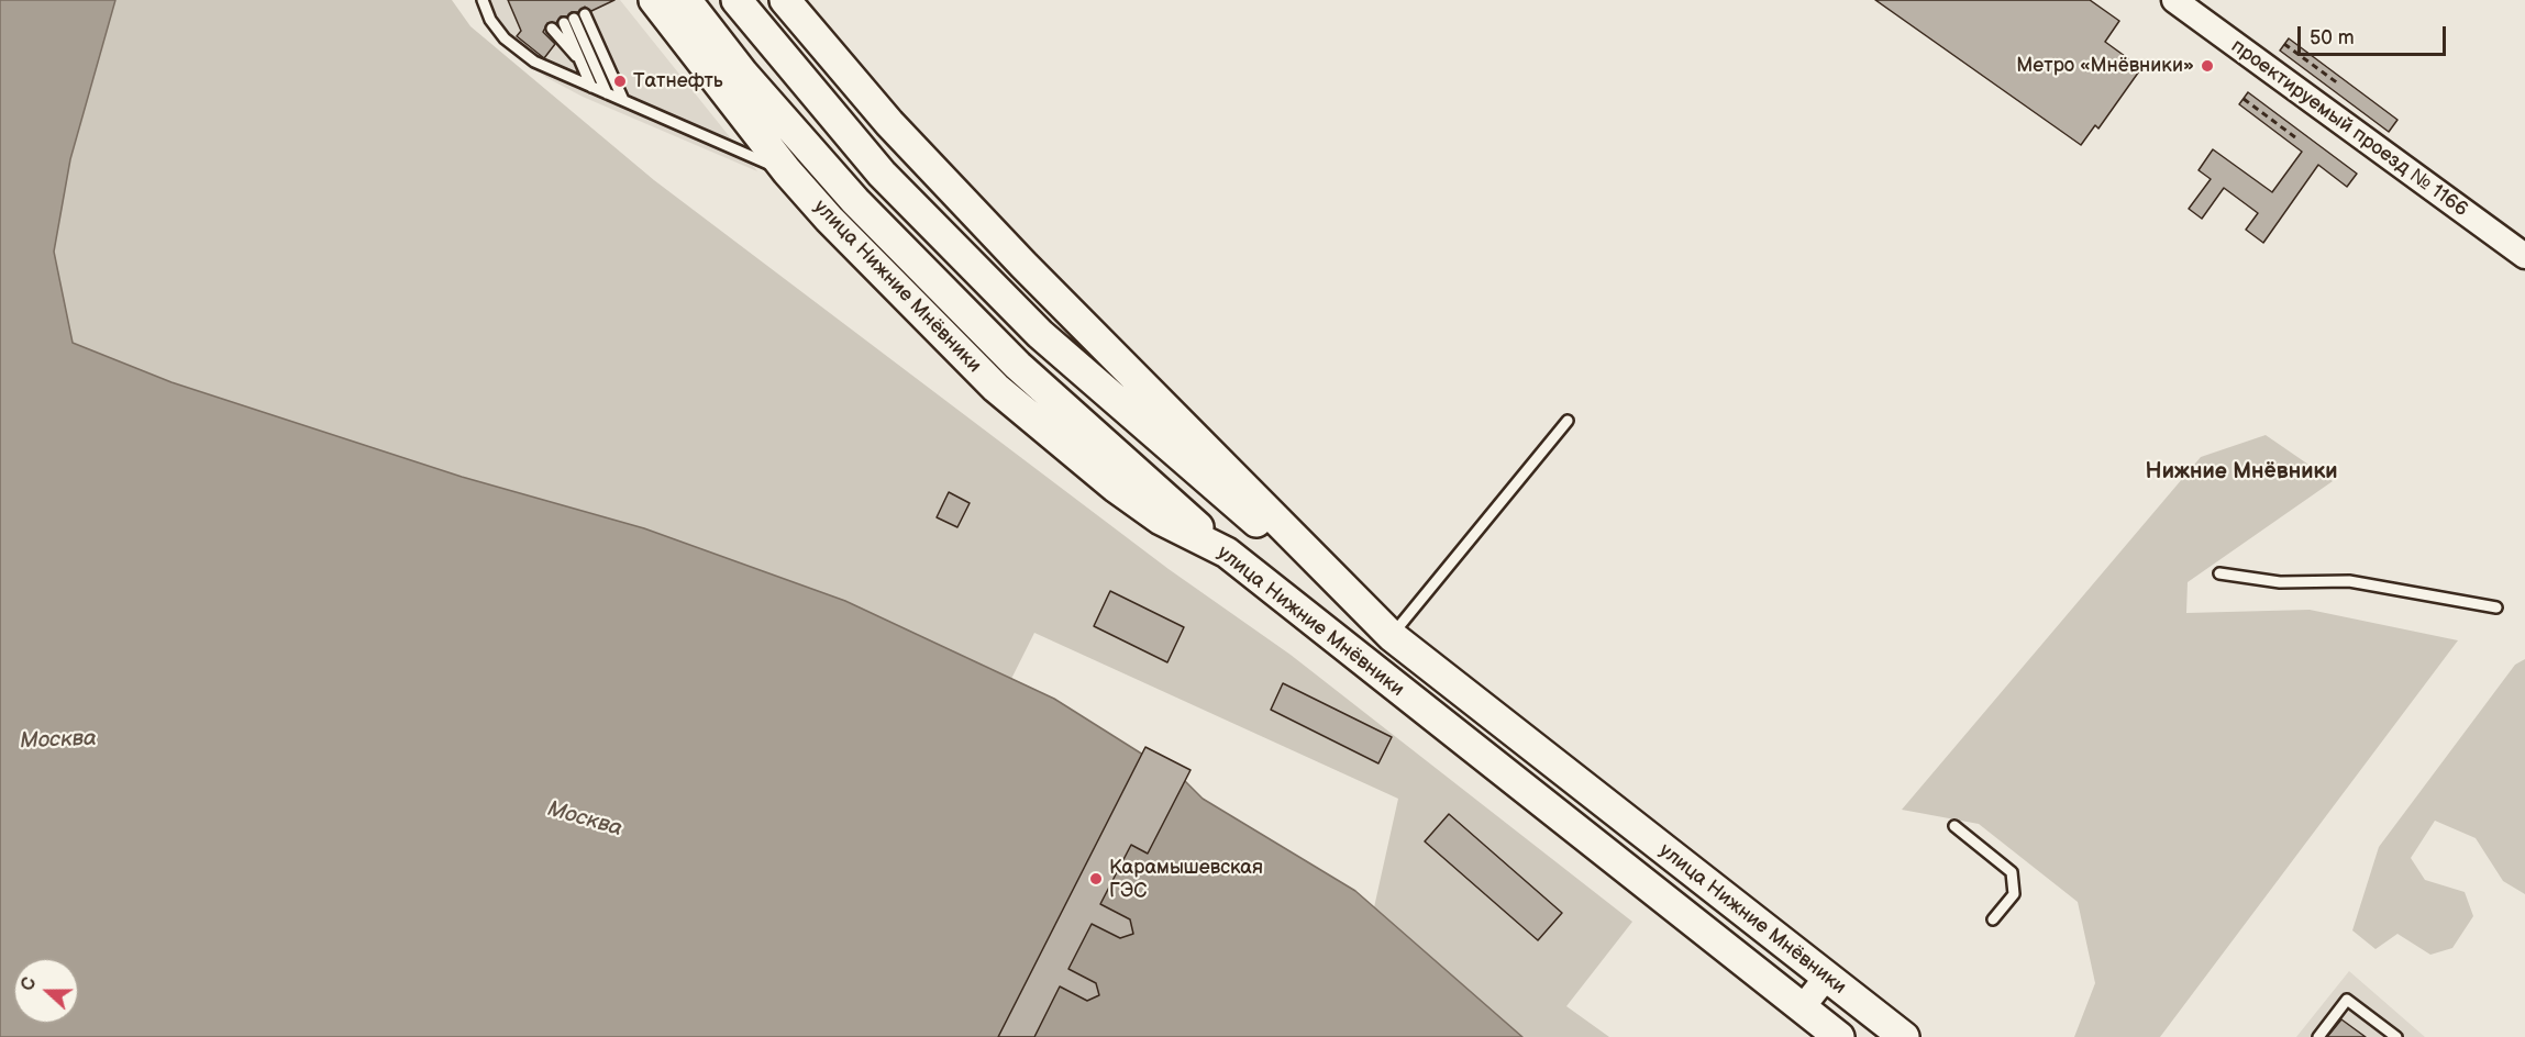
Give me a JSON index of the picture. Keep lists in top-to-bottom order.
{
  "streets": {
    "main road": ["улица Нижние Мнёвники"],
    "street": ["проектируемый проезд № 1166"]
  },
  "districts": ["Нижние Мнёвники"],
  "water": ["Москва"],
  "places": ["Метро «Мнёвники»", "Татнефть", "Карамышевская ГЭС"],
  "scale_bar": "50 m",
  "north": "left"
}
